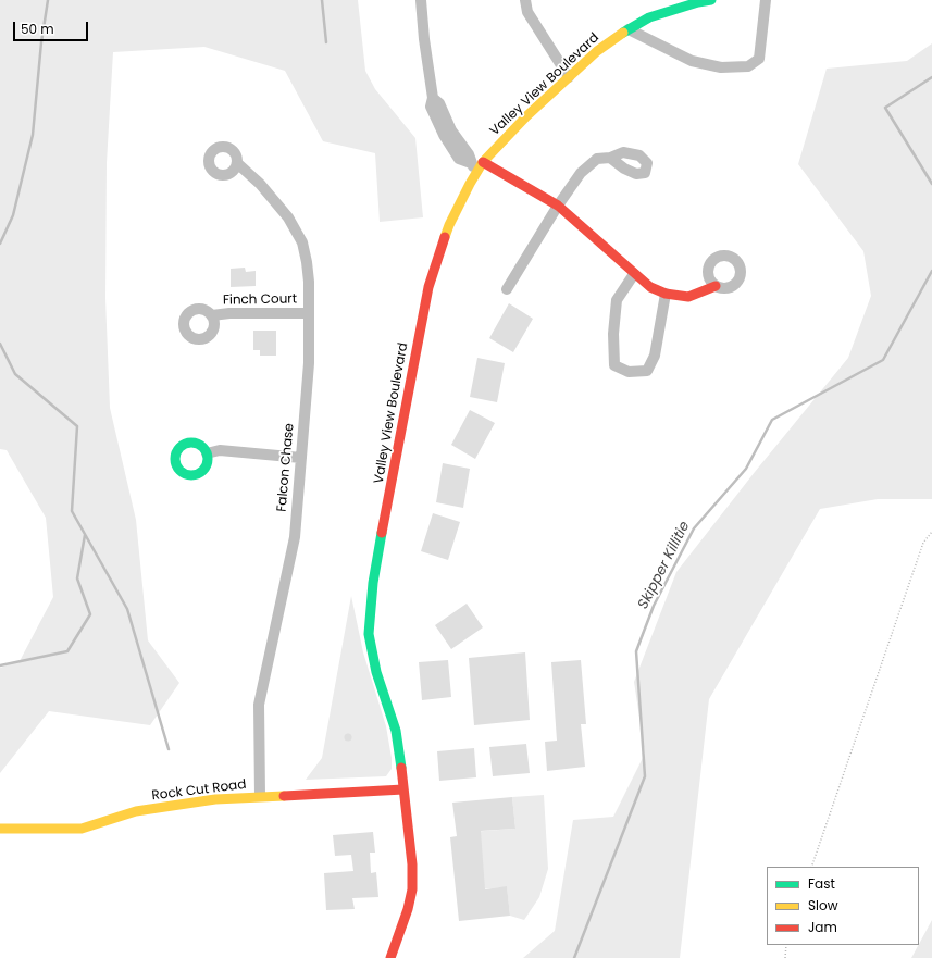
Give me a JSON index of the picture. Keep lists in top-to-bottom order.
{
  "streets": {
    "street": [
      "Valley View Boulevard",
      "Finch Court",
      "Falcon Chase",
      "Rock Cut Road"
    ]
  },
  "crossings": [
    ["Valley View Boulevard", "Rock Cut Road"],
    ["Finch Court", "Falcon Chase"],
    ["Falcon Chase", "Rock Cut Road"]
  ],
  "water": ["Skipper Killitie"],
  "legend": ["Fast", "Slow", "Jam"],
  "scale_bar": "50 m"
}
